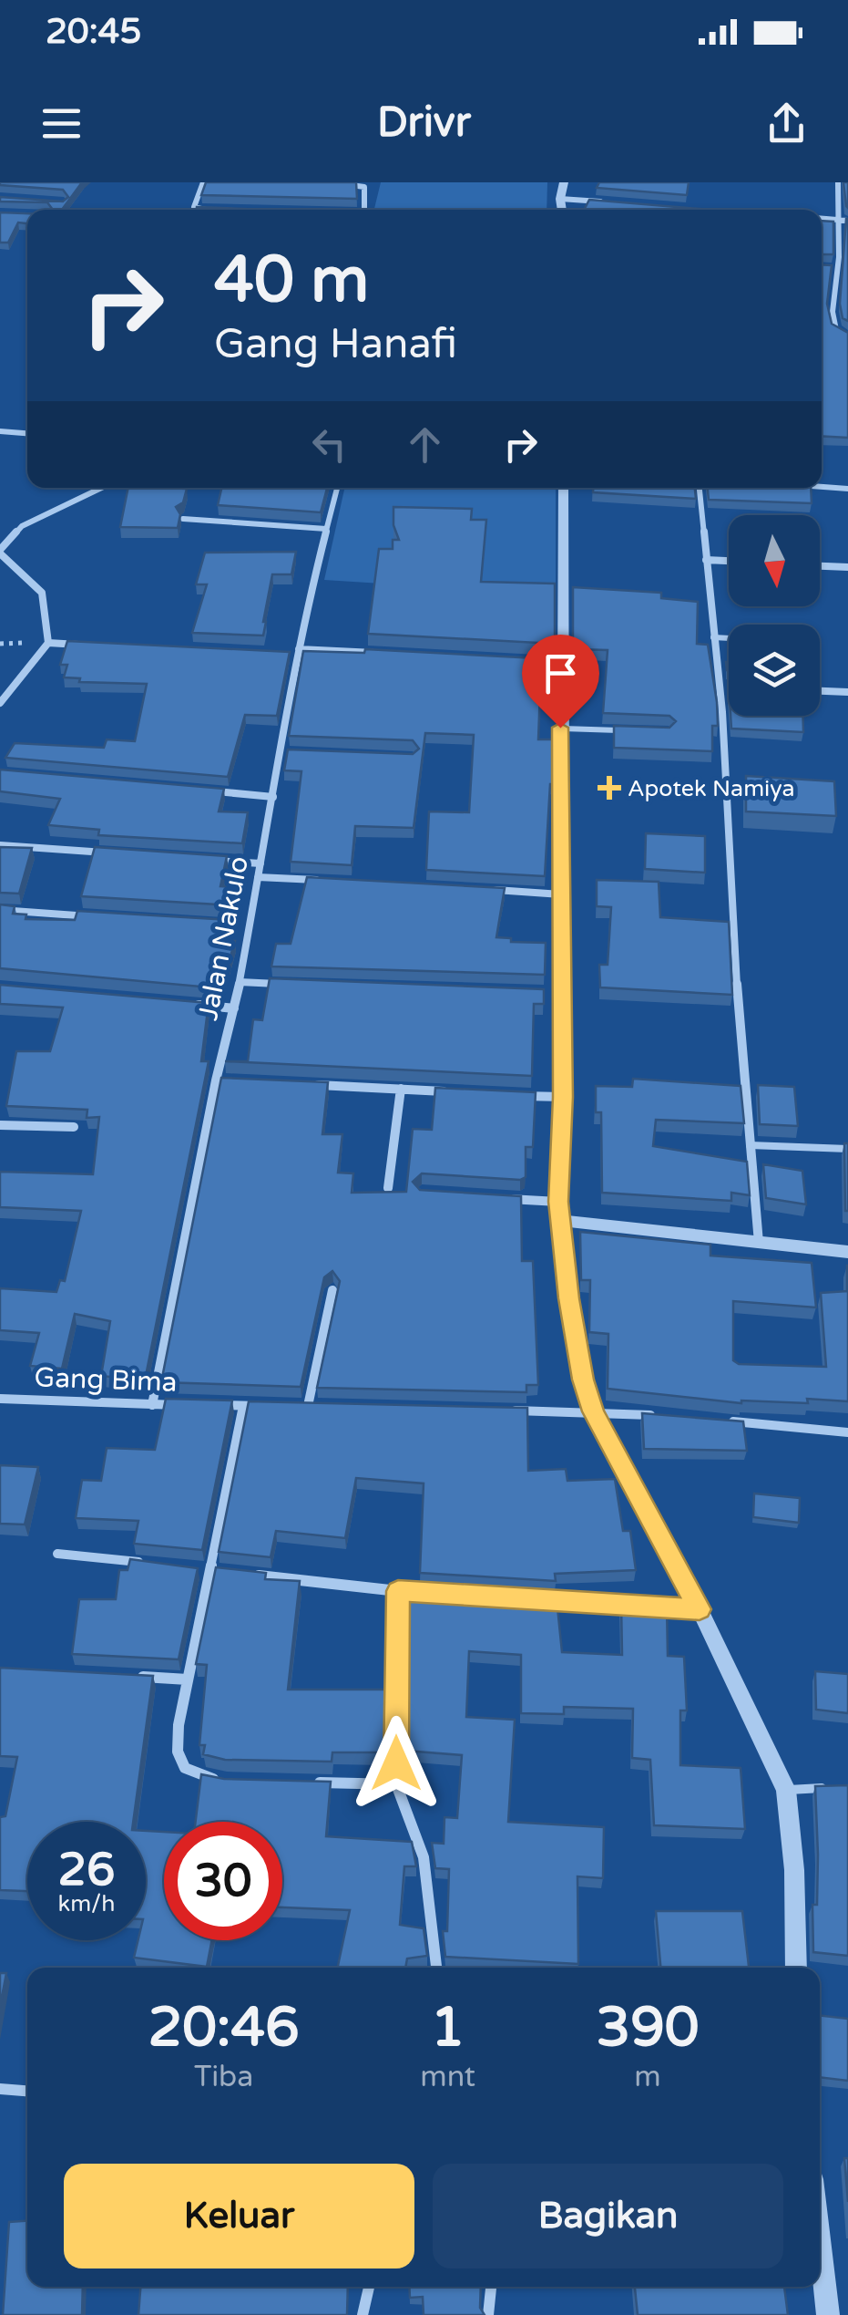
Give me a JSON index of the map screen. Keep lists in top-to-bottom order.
{
  "streets": {
    "street": ["Jalan Nakulo", "Gang Bima"]
  },
  "crossings": [
    ["Jalan Nakulo", "Gang Bima"]
  ],
  "places": {
    "health": ["Apotek Namiya"]
  },
  "north": "bottom",
  "page": {
    "status": "20:45",
    "header": "Drivr",
    "turn": ["40 m", "Gang Hanafi"],
    "speed": "26 km/h",
    "limit": "30",
    "eta": [
      "20:46",
      "Tiba",
      "1",
      "mnt",
      "390",
      "m"
    ],
    "buttons": ["Keluar", "Bagikan"]
  }
}
